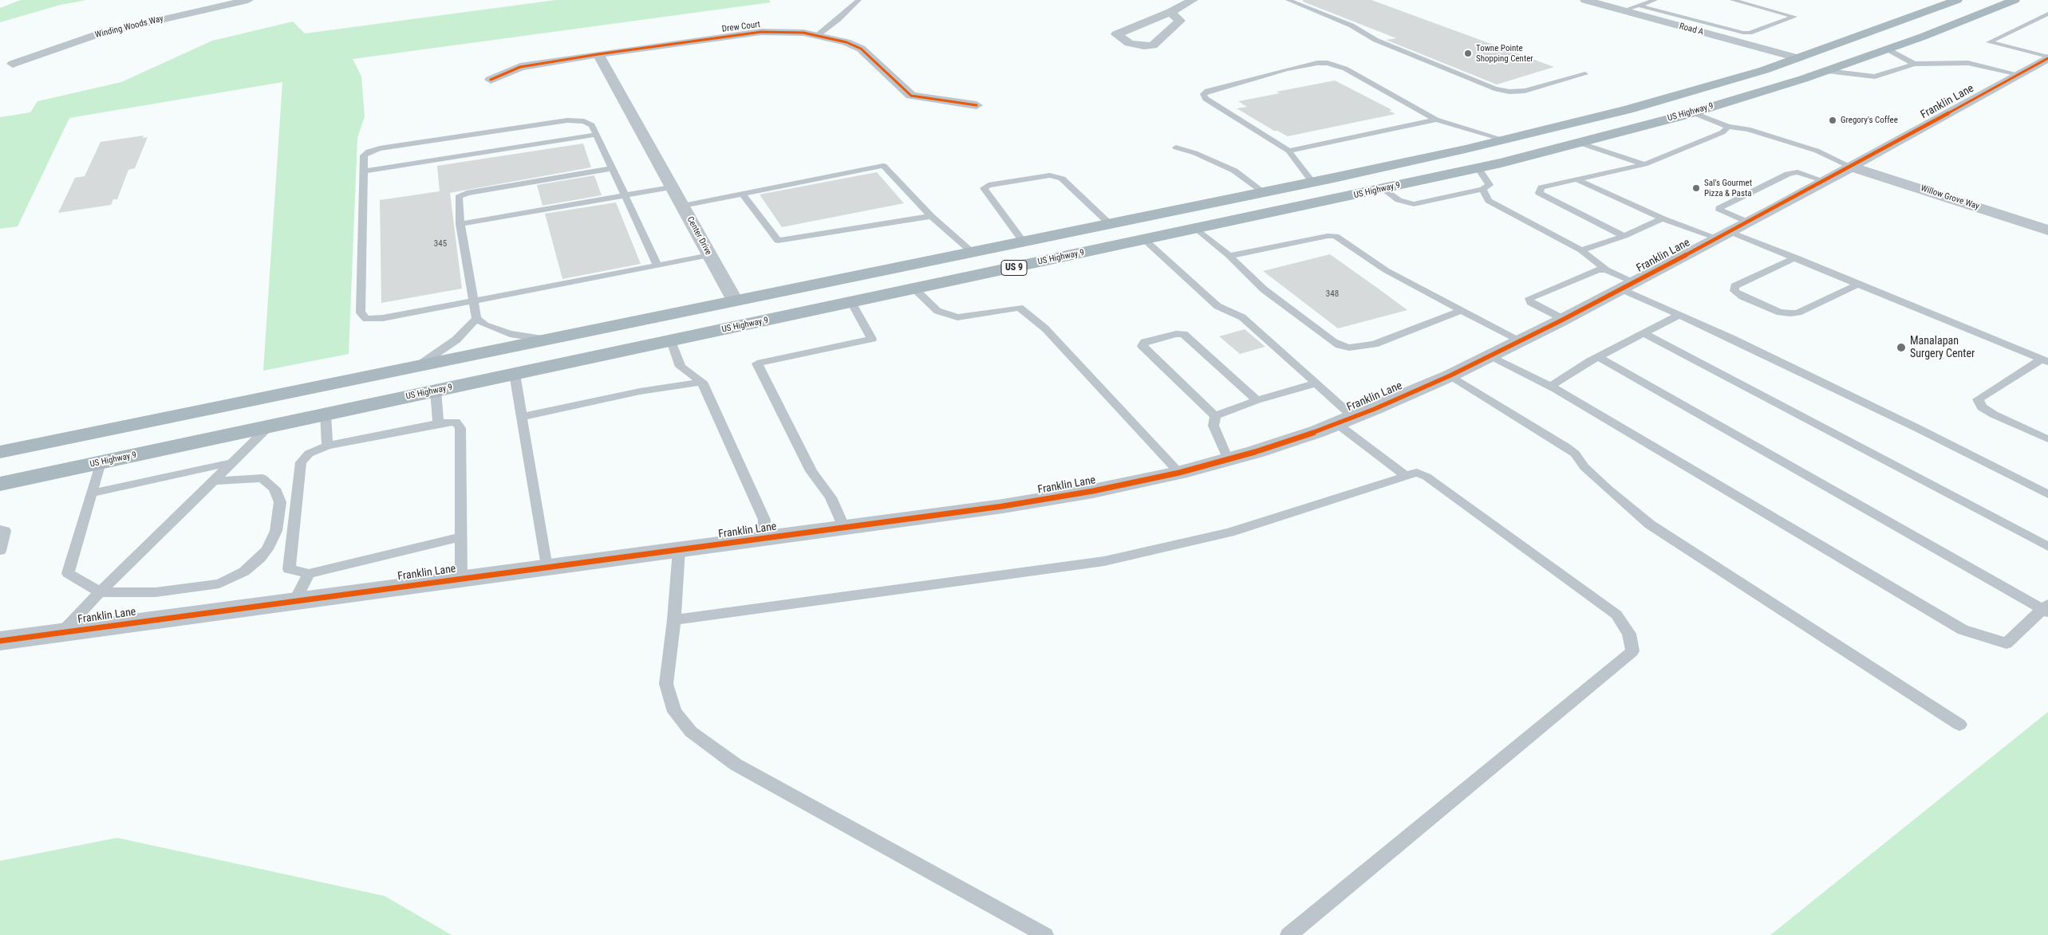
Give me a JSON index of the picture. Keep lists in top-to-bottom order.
{
  "streets": {
    "highway": ["US Highway 9", "US 9"],
    "street": [
      "Winding Woods Way",
      "Drew Court",
      "Road A",
      "Franklin Lane",
      "Willow Grove Way",
      "Center Drive"
    ]
  },
  "crossings": [
    ["Drew Court", "Center Drive"],
    ["Road A", "US Highway 9"],
    ["Franklin Lane", "Willow Grove Way"],
    ["US Highway 9", "Center Drive"]
  ],
  "places": [
    "Towne Pointe Shopping Center",
    "Gregory's Coffee",
    "Sal's Gourmet Pizza & Pasta",
    "Manalapan Surgery Center"
  ],
  "house_numbers": ["345", "348"]
}
